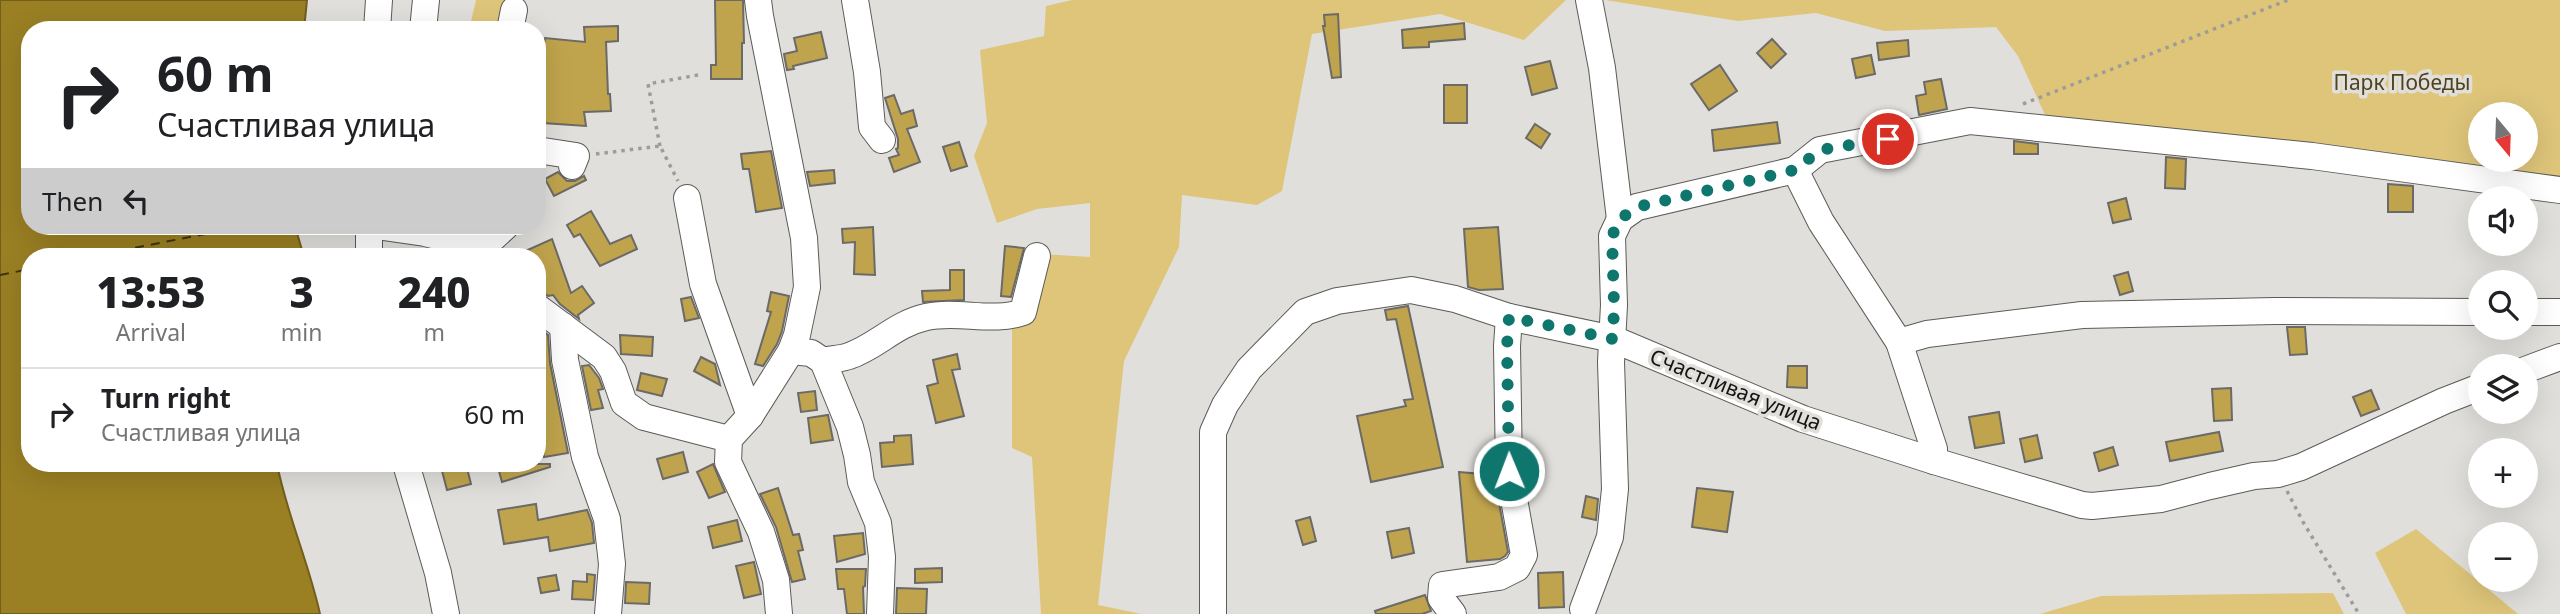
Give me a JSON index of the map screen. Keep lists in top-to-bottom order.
{
  "streets": {
    "street": ["Счастливая улица"]
  },
  "parks": ["Парк Победы"],
  "north": "bottom",
  "page": {
    "turn": ["60 m", "Счастливая улица"],
    "map_buttons": ["+", "−"],
    "then": "Then",
    "eta": [
      "13:53",
      "Arrival",
      "3",
      "min",
      "240",
      "m"
    ],
    "list": [
      {
        "name": "Turn right",
        "note": "Счастливая улица",
        "value": "60 m"
      }
    ]
  }
}
